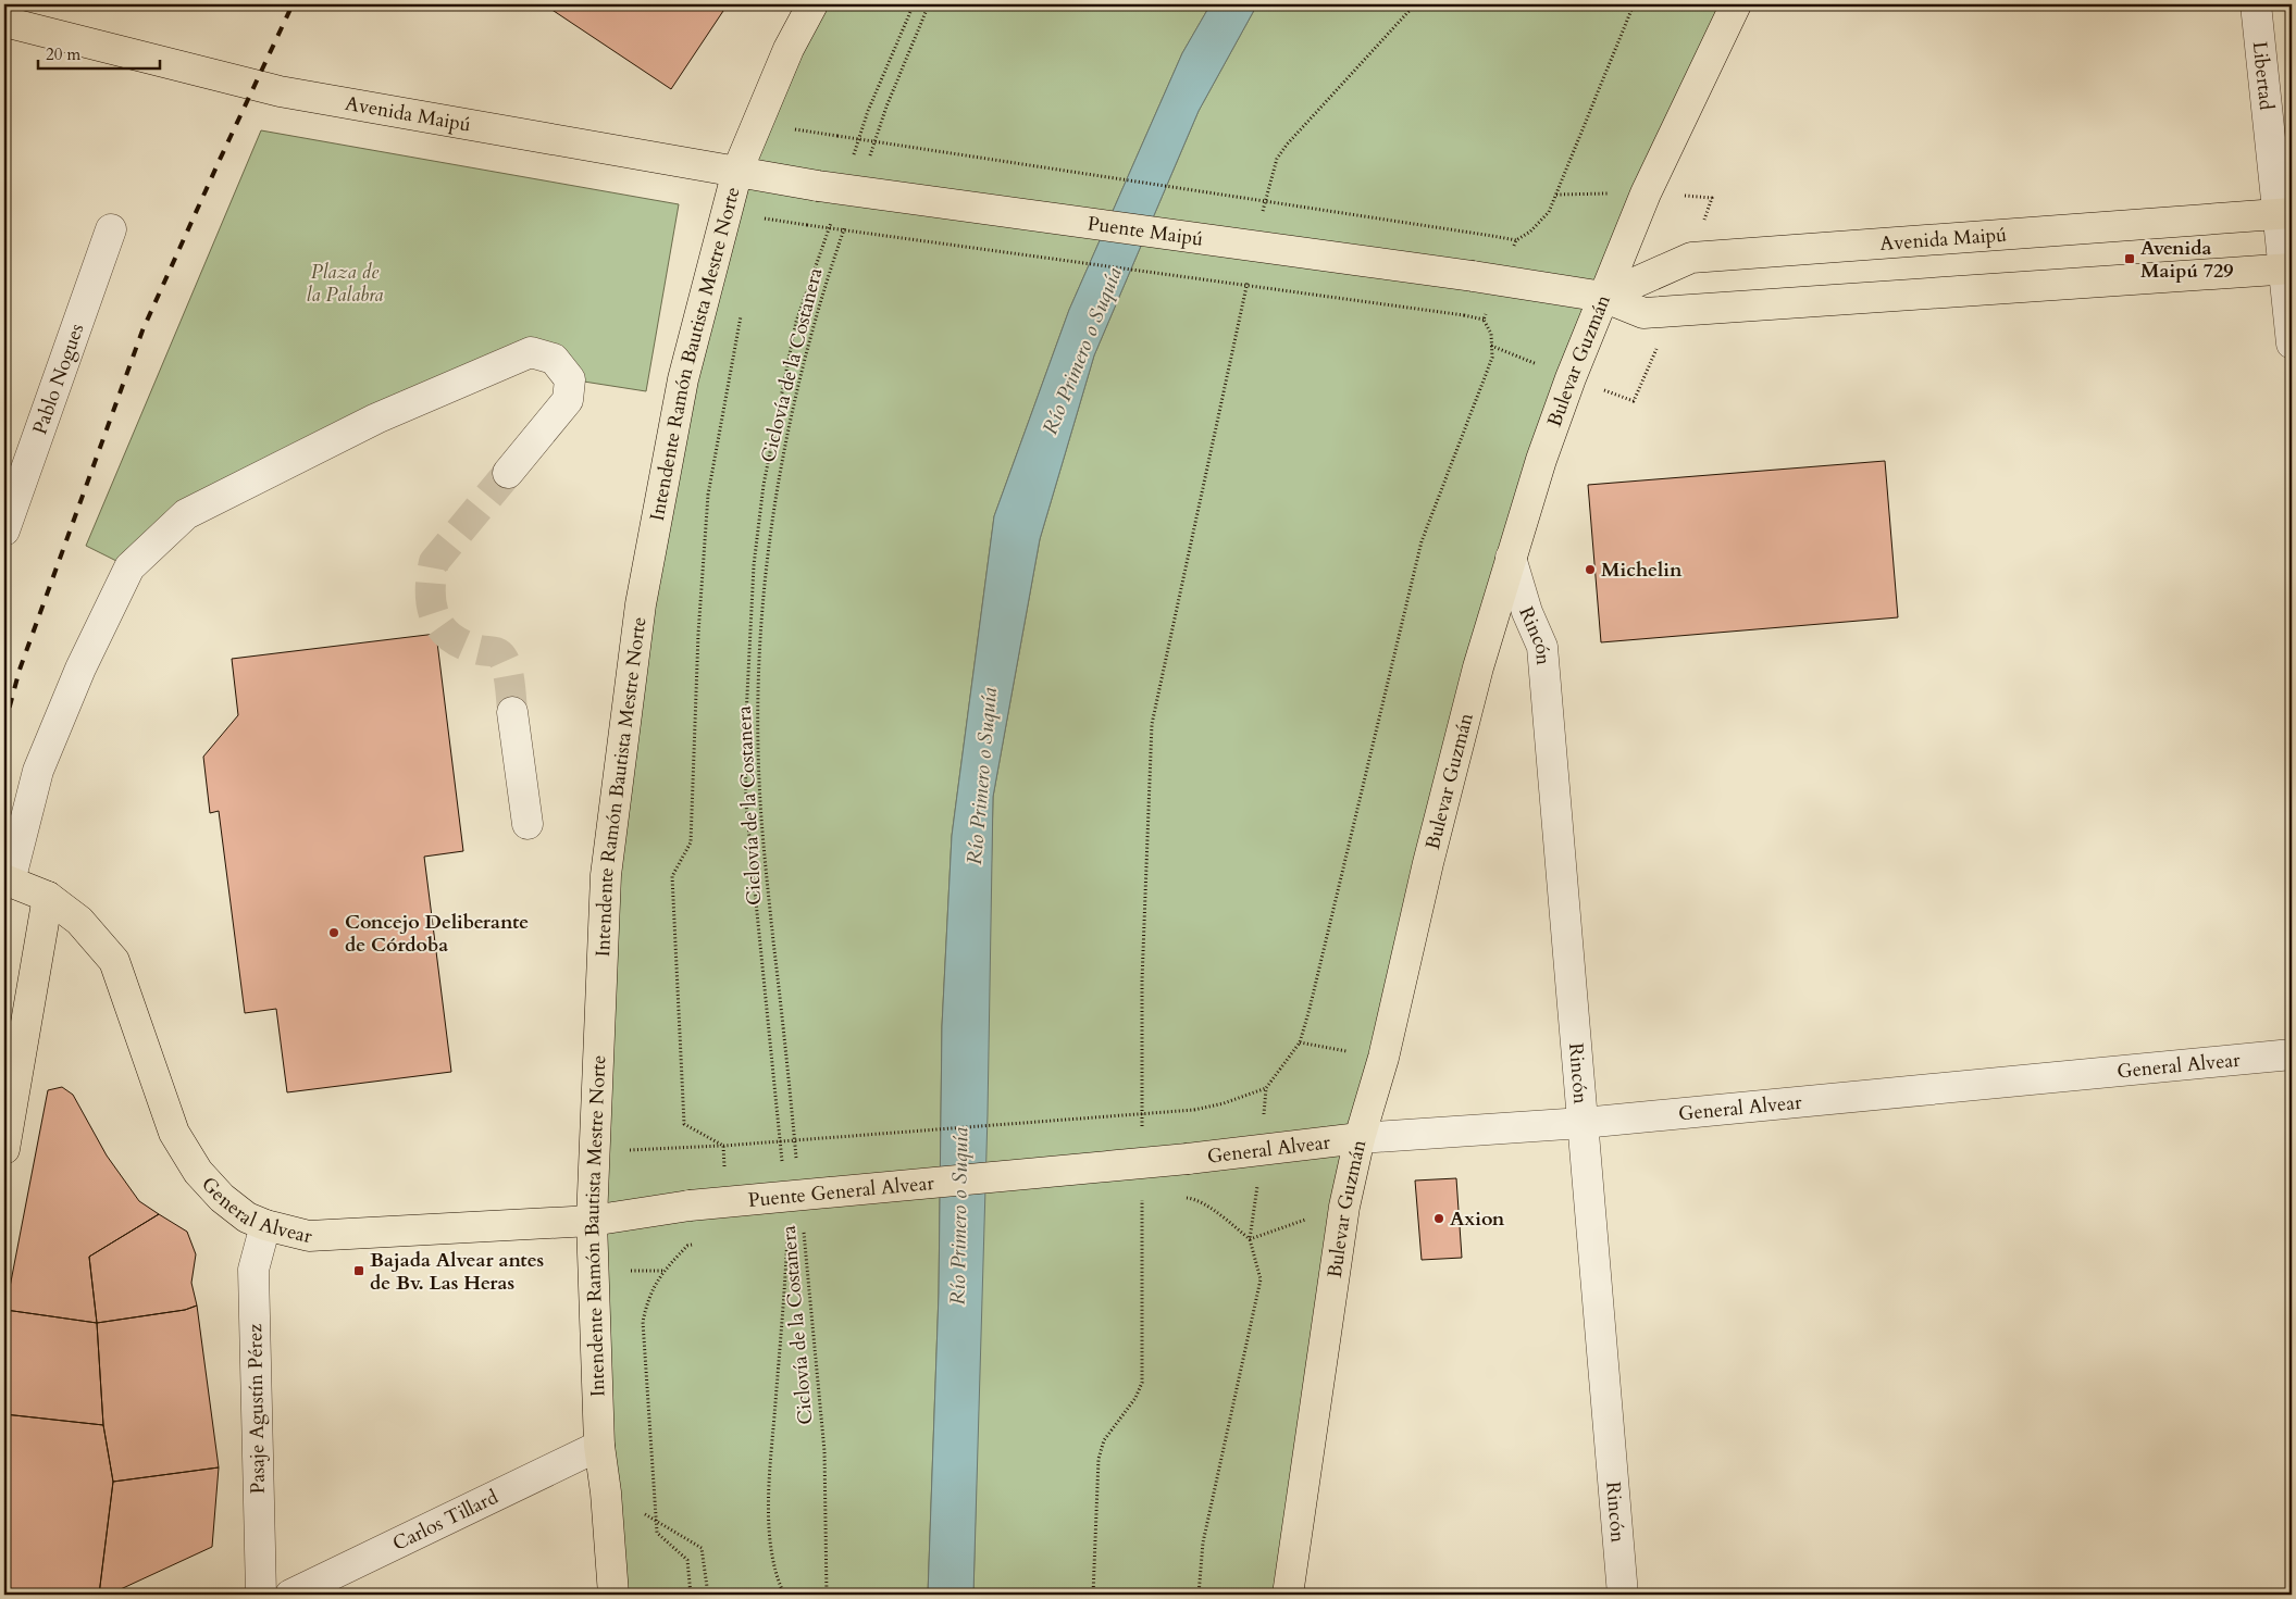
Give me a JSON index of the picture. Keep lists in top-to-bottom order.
{
  "streets": {
    "main road": [
      "Avenida Maipú",
      "Puente Maipú",
      "Intendente Ramón Bautista Mestre Norte",
      "Bulevar Guzmán",
      "General Alvear",
      "Puente General Alvear"
    ],
    "street": [
      "Libertad",
      "Pablo Nogues",
      "Rincón",
      "Pasaje Agustín Pérez",
      "Carlos Tillard"
    ],
    "path": ["Ciclovía de la Costanera"]
  },
  "crossings": [
    ["Libertad", "Avenida Maipú"],
    ["Avenida Maipú", "Puente Maipú"],
    ["Avenida Maipú", "Intendente Ramón Bautista Mestre Norte"],
    ["Avenida Maipú", "Bulevar Guzmán"],
    ["Intendente Ramón Bautista Mestre Norte", "General Alvear"],
    ["Intendente Ramón Bautista Mestre Norte", "Carlos Tillard"],
    ["Bulevar Guzmán", "Rincón"],
    ["Bulevar Guzmán", "General Alvear"],
    ["Rincón", "General Alvear"],
    ["General Alvear", "Puente General Alvear"],
    ["General Alvear", "Pasaje Agustín Pérez"]
  ],
  "water": ["Río Primero o Suquía"],
  "parks": ["Plaza de la Palabra"],
  "places": {
    "transit": ["Avenida Maipú 729", "Bajada Alvear antes de Bv. Las Heras"],
    "other": ["Michelin", "Concejo Deliberante de Córdoba", "Axion"]
  },
  "scale_bar": "20 m"
}
